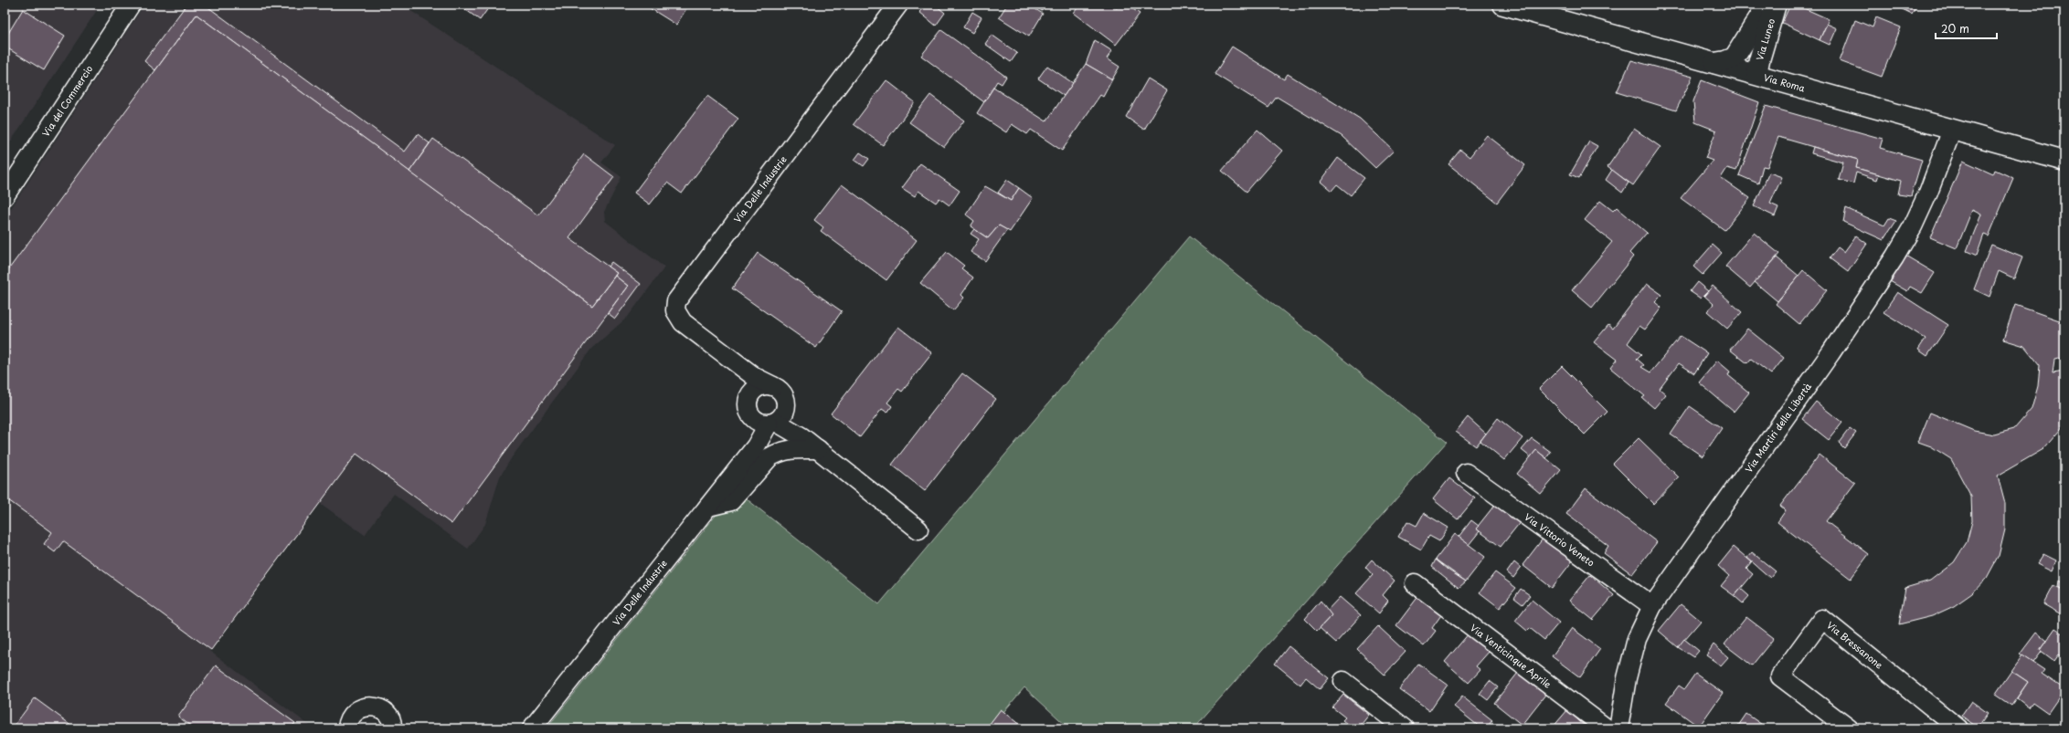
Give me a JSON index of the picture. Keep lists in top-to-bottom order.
{
  "streets": {
    "street": [
      "Via Luneo",
      "Via Roma",
      "Via del Commercio",
      "Via Delle Industrie",
      "Via Martiri della Libertà",
      "Via Vittorio Veneto",
      "Via Bressanone",
      "Via Venticinque Aprile"
    ]
  },
  "crossings": [
    ["Via Luneo", "Via Roma"],
    ["Via Roma", "Via Martiri della Libertà"],
    ["Via Martiri della Libertà", "Via Vittorio Veneto"]
  ],
  "scale_bar": "20 m"
}
